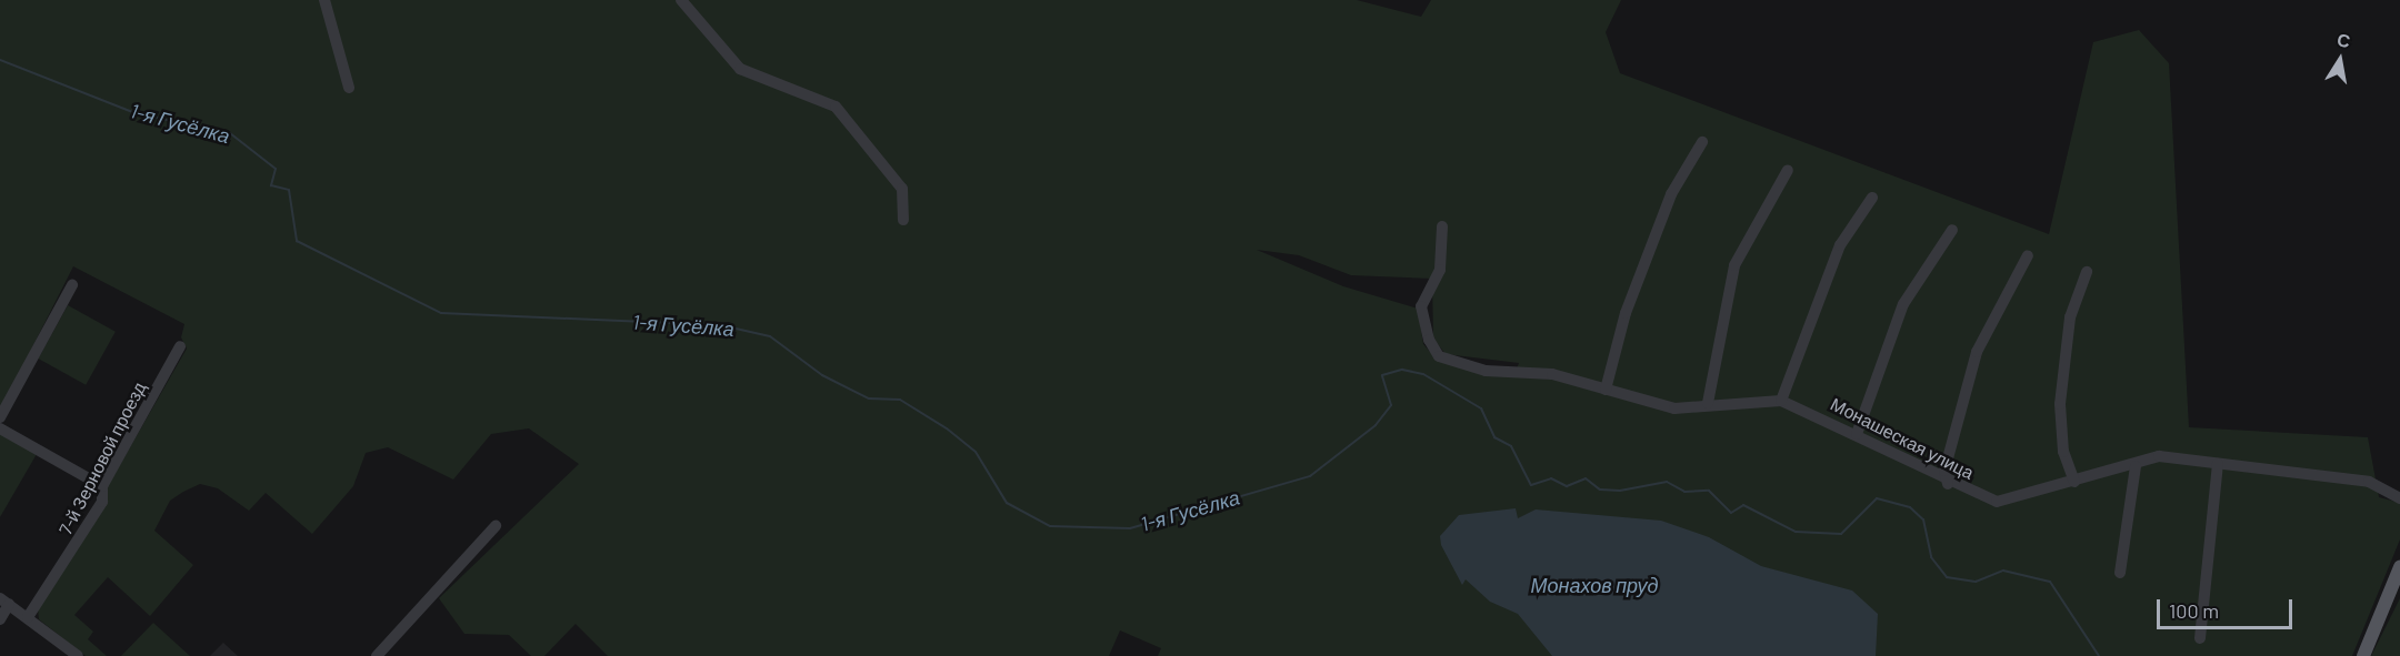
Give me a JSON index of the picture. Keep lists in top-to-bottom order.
{
  "streets": {
    "street": ["Монашеская улица", "7-й Зерновой проезд"]
  },
  "water": ["1-я Гусёлка", "Монахов пруд"],
  "scale_bar": "100 m",
  "north": "top"
}
